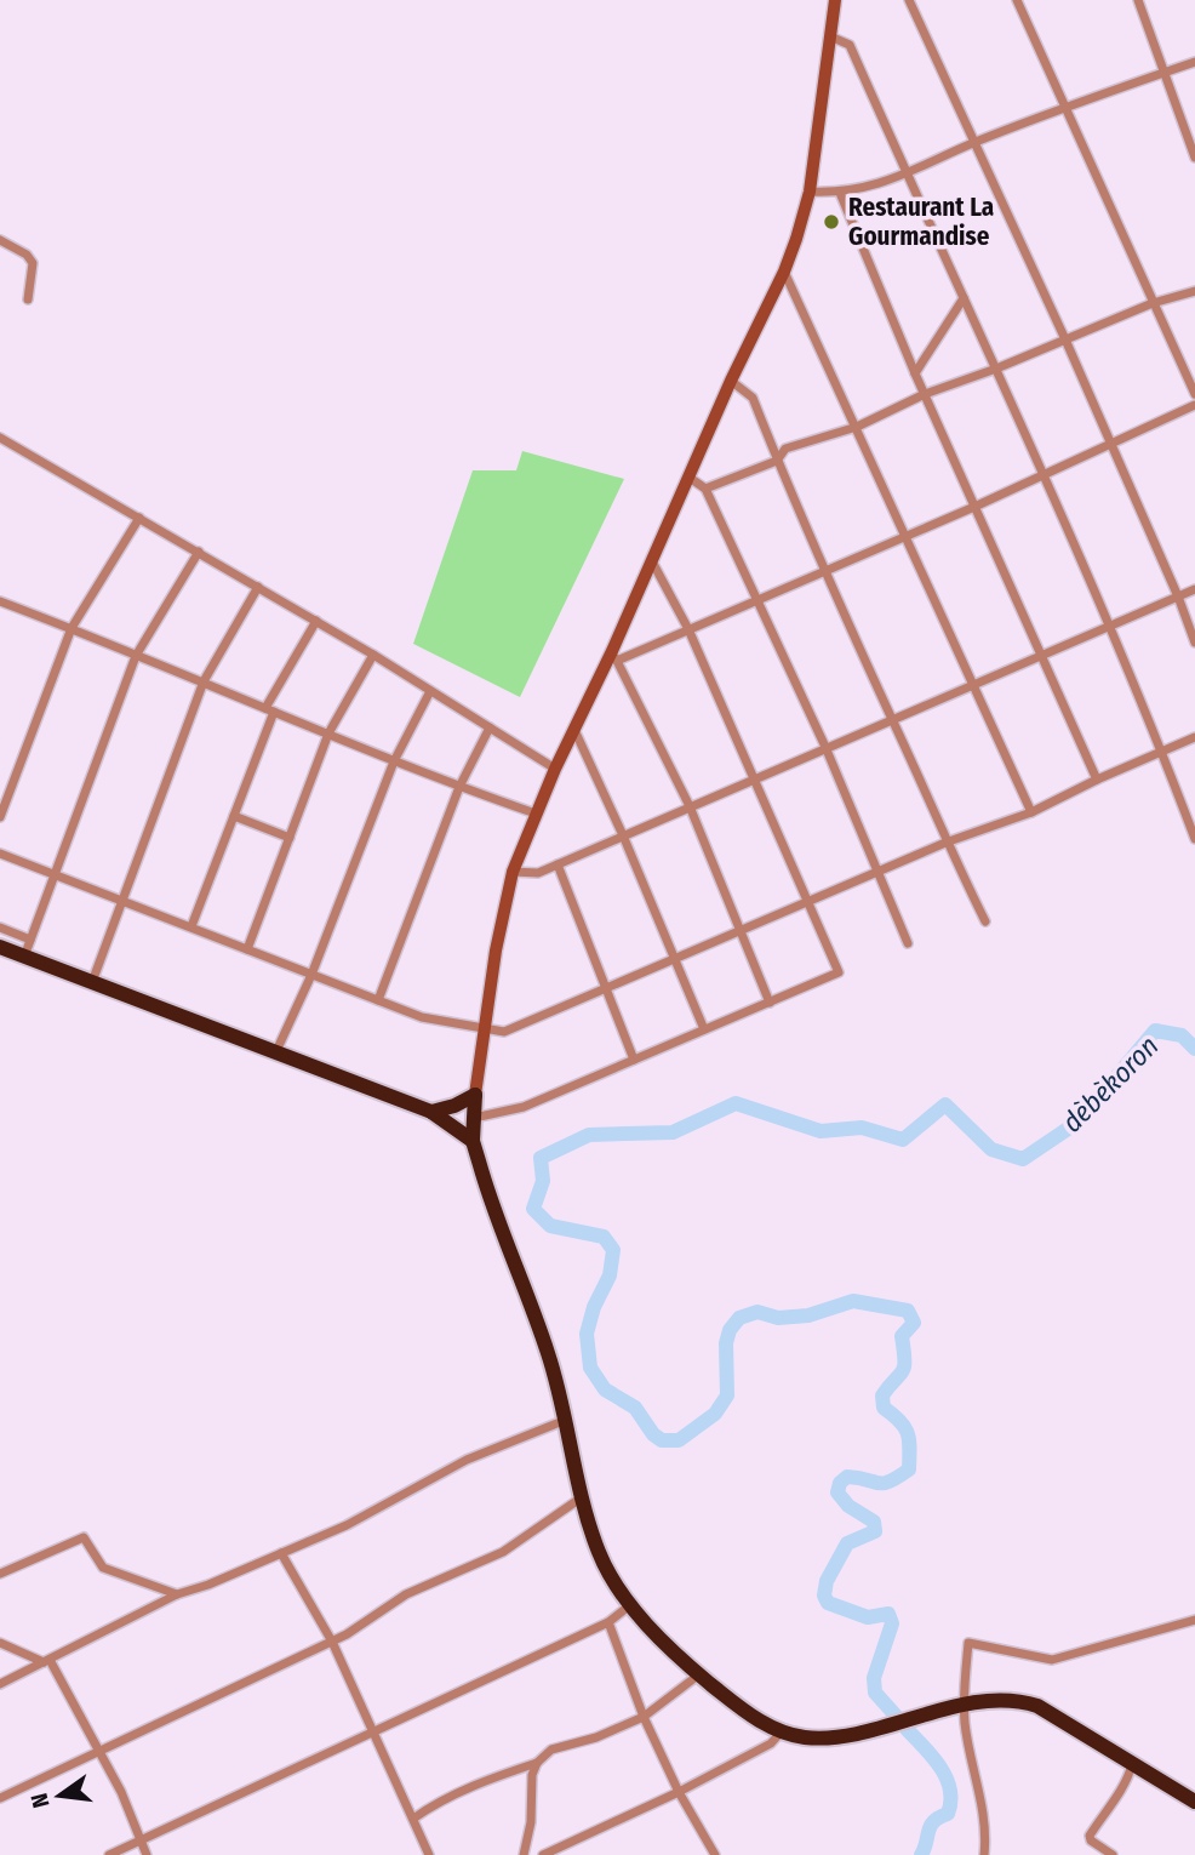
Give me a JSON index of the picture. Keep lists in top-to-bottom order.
{
  "water": ["dèbèkoron"],
  "places": ["Restaurant La Gourmandise"],
  "north": "left"
}
